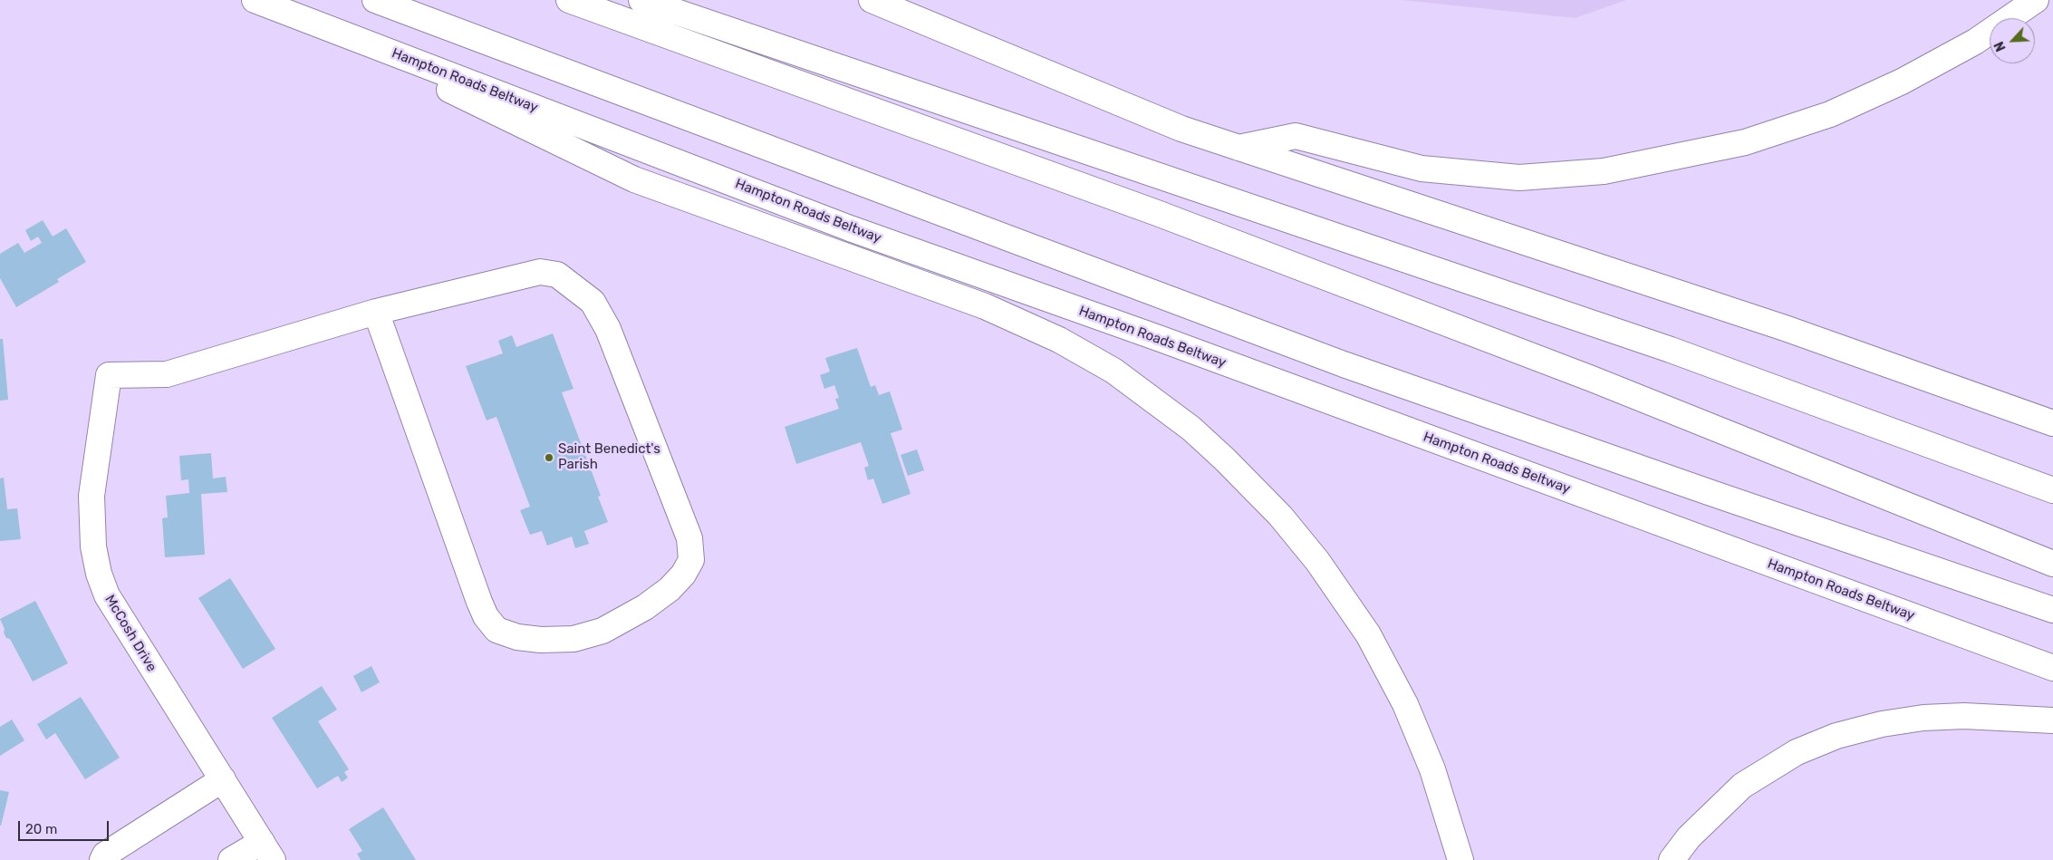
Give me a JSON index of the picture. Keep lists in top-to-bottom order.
{
  "streets": {
    "main road": ["Hampton Roads Beltway", "McCosh Drive"]
  },
  "places": ["Saint Benedict's Parish"],
  "scale_bar": "20 m",
  "north": "bottom left"
}
